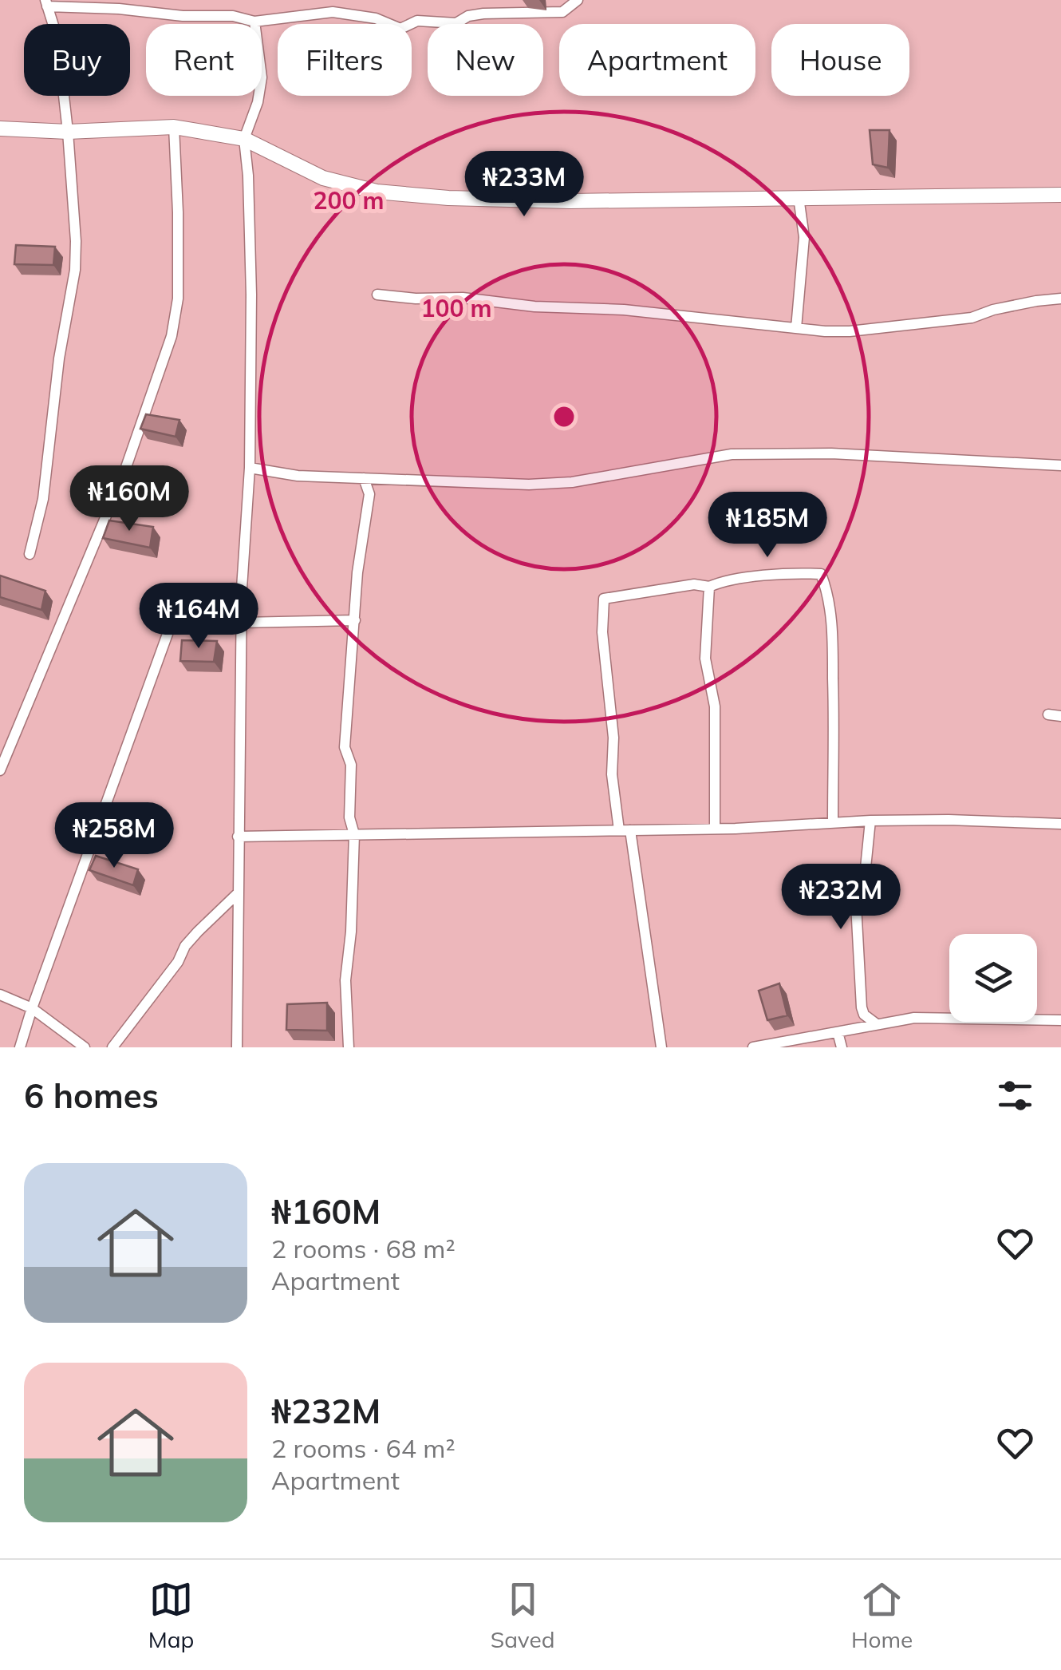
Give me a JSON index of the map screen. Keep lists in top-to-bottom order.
{
  "page": {
    "chip": [
      "Buy",
      "Rent",
      "Filters",
      "New",
      "Apartment",
      "House"
    ],
    "price": [
      "₦233M",
      "₦160M",
      "₦185M",
      "₦164M",
      "₦258M",
      "₦232M"
    ],
    "heading": "6 homes",
    "list": [
      {
        "name": "₦160M",
        "note": "2 rooms · 68 m² · Apartment"
      },
      {
        "name": "₦232M",
        "note": "2 rooms · 64 m² · Apartment"
      }
    ],
    "tabs": ["Map", "Saved", "Home"]
  },
  "rings": ["200 m", "100 m"]
}
